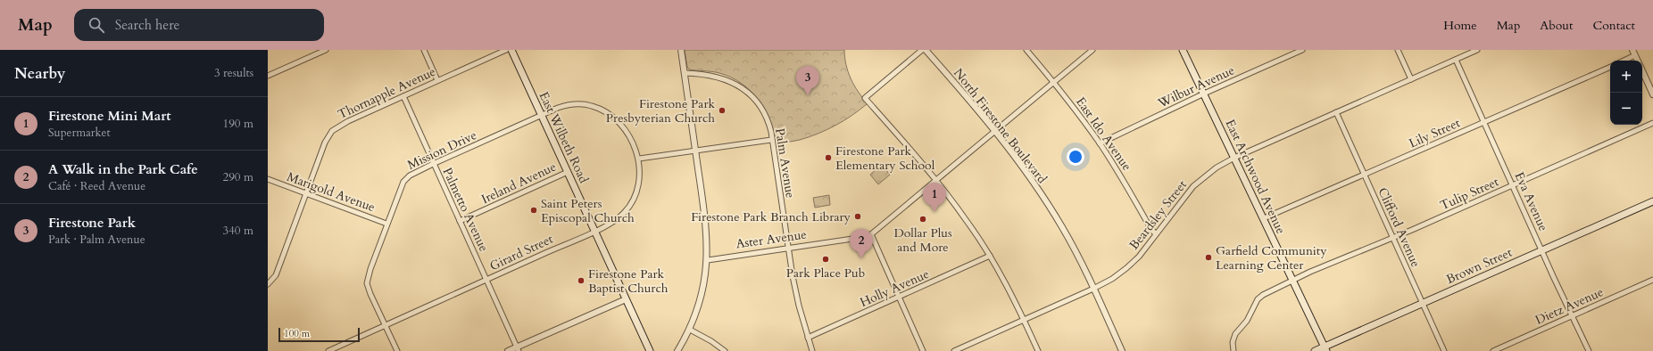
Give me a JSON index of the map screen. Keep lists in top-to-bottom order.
{
  "streets": {
    "main road": ["East Wilbeth Road", "East Archwood Avenue", "Brown Street"],
    "street": [
      "Wilbur Avenue",
      "Thornapple Avenue",
      "North Firestone Boulevard",
      "Lily Street",
      "East Ido Avenue",
      "Mission Drive",
      "Palm Avenue",
      "Ireland Avenue",
      "Marigold Avenue",
      "Tulip Street",
      "Eva Avenue",
      "Palmetto Avenue",
      "Beardsley Street",
      "Clifford Avenue",
      "Aster Avenue",
      "Girard Street",
      "Holly Avenue",
      "Dietz Avenue"
    ]
  },
  "crossings": [
    ["Wilbur Avenue", "East Ido Avenue"],
    ["Wilbur Avenue", "East Archwood Avenue"],
    ["Thornapple Avenue", "Marigold Avenue"],
    ["Thornapple Avenue", "Palmetto Avenue"],
    ["North Firestone Boulevard", "Beardsley Street"],
    ["North Firestone Boulevard", "Aster Avenue"],
    ["Lily Street", "East Archwood Avenue"],
    ["Lily Street", "Eva Avenue"],
    ["Lily Street", "Clifford Avenue"],
    ["East Ido Avenue", "Beardsley Street"],
    ["East Ido Avenue", "Aster Avenue"],
    ["East Wilbeth Road", "Mission Drive"],
    ["East Wilbeth Road", "Ireland Avenue"],
    ["East Wilbeth Road", "Girard Street"],
    ["Mission Drive", "Marigold Avenue"],
    ["Mission Drive", "Palmetto Avenue"],
    ["Mission Drive", "Girard Street"],
    ["Palm Avenue", "Aster Avenue"],
    ["Palm Avenue", "Holly Avenue"],
    ["East Archwood Avenue", "Tulip Street"],
    ["East Archwood Avenue", "Beardsley Street"],
    ["East Archwood Avenue", "Brown Street"],
    ["Ireland Avenue", "Palmetto Avenue"],
    ["Tulip Street", "Eva Avenue"],
    ["Tulip Street", "Clifford Avenue"],
    ["Eva Avenue", "Beardsley Street"],
    ["Eva Avenue", "Brown Street"],
    ["Eva Avenue", "Dietz Avenue"],
    ["Palmetto Avenue", "Girard Street"],
    ["Beardsley Street", "Clifford Avenue"],
    ["Clifford Avenue", "Brown Street"]
  ],
  "places": [
    "Firestone Park Presbyterian Church",
    "Firestone Park Elementary School",
    "Saint Peters Episcopal Church",
    "Firestone Park Branch Library",
    "Dollar Plus and More",
    "Garfield Community Learning Center",
    "Park Place Pub",
    "Firestone Park Baptist Church"
  ],
  "scale_bar": "100 m",
  "page": {
    "header": "Map",
    "search": "Search here",
    "nav": [
      "Home",
      "Map",
      "About",
      "Contact"
    ],
    "heading": ["Nearby", "3 results"],
    "map_buttons": ["+", "−"],
    "pins": ["3", "1", "2"],
    "list": [
      {
        "mark": "1",
        "name": "Firestone Mini Mart",
        "note": "Supermarket",
        "value": "190 m"
      },
      {
        "mark": "2",
        "name": "A Walk in the Park Cafe",
        "note": "Café · Reed Avenue",
        "value": "290 m"
      },
      {
        "mark": "3",
        "name": "Firestone Park",
        "note": "Park · Palm Avenue",
        "value": "340 m"
      }
    ],
    "scale": "100 m"
  }
}
